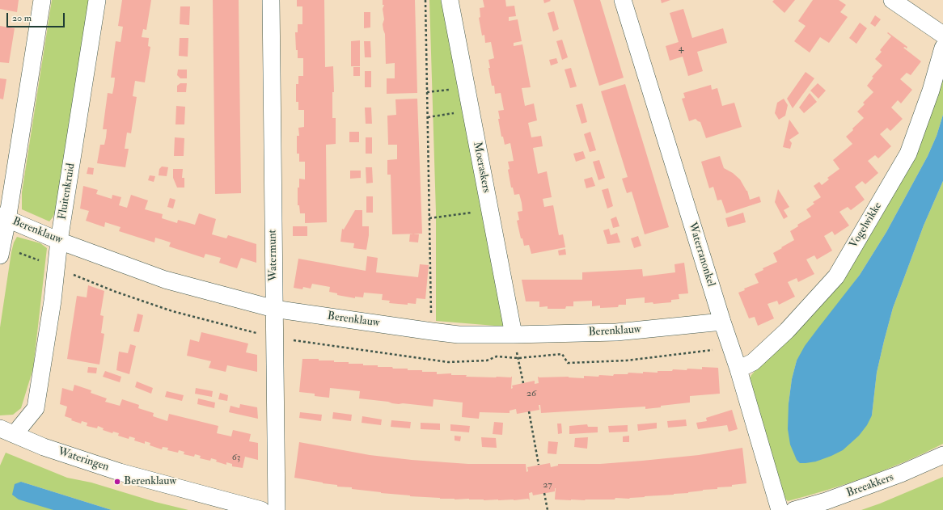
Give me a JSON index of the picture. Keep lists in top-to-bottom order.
{
  "streets": {
    "street": [
      "Moeraskers",
      "Fluitenkruid",
      "Vogelwikke",
      "Berenklauw",
      "Waterranonkel",
      "Watermunt",
      "Wateringen",
      "Breeakkers"
    ]
  },
  "crossings": [
    ["Moeraskers", "Berenklauw"],
    ["Fluitenkruid", "Berenklauw"],
    ["Fluitenkruid", "Wateringen"],
    ["Vogelwikke", "Waterranonkel"],
    ["Berenklauw", "Waterranonkel"],
    ["Berenklauw", "Watermunt"]
  ],
  "places": ["Berenklauw"],
  "house_numbers": [
    "4",
    "26",
    "63",
    "27"
  ],
  "scale_bar": "20 m"
}
